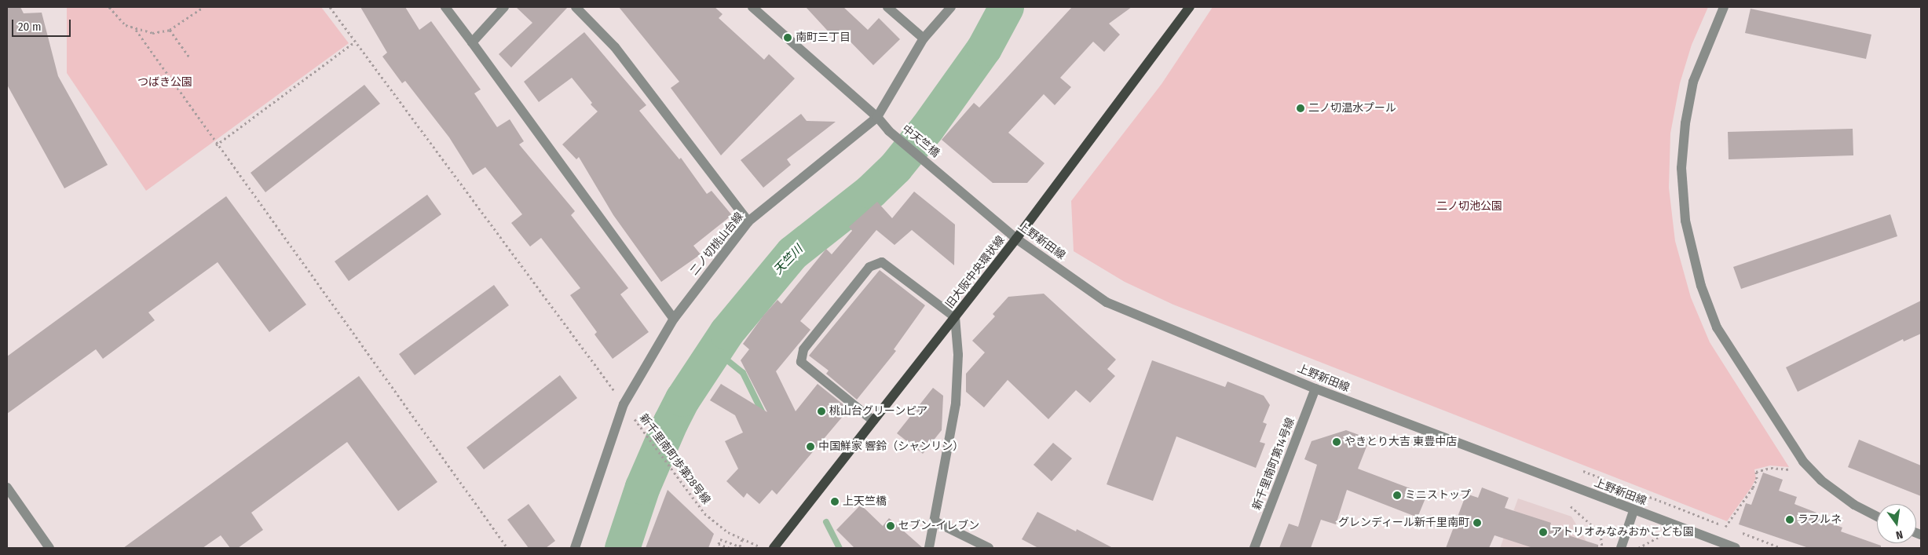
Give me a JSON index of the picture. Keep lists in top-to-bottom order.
{
  "streets": {
    "main road": ["旧大阪中央環状線"],
    "street": [
      "中天竺橋",
      "上野新田線",
      "二ノ切桃山台線",
      "新千里南町第14号線"
    ],
    "path": ["新千里南町歩第28号線"]
  },
  "crossings": [
    ["中天竺橋", "上野新田線"],
    ["中天竺橋", "二ノ切桃山台線"],
    ["上野新田線", "旧大阪中央環状線"],
    ["上野新田線", "新千里南町第14号線"]
  ],
  "water": ["天竺川"],
  "parks": ["つばき公園", "二ノ切池公園"],
  "places": [
    "南町三丁目",
    "二ノ切温水プール",
    "桃山台グリーンピア",
    "やきとり大吉 東豊中店",
    "中国鮮家 響鈴（シャンリン）",
    "ミニストップ",
    "上天竺橋",
    "ラフルネ",
    "グレンディール新千里南町",
    "セブン-イレブン",
    "アトリオみなみおかこども園"
  ],
  "scale_bar": "20 m",
  "north": "bottom"
}
